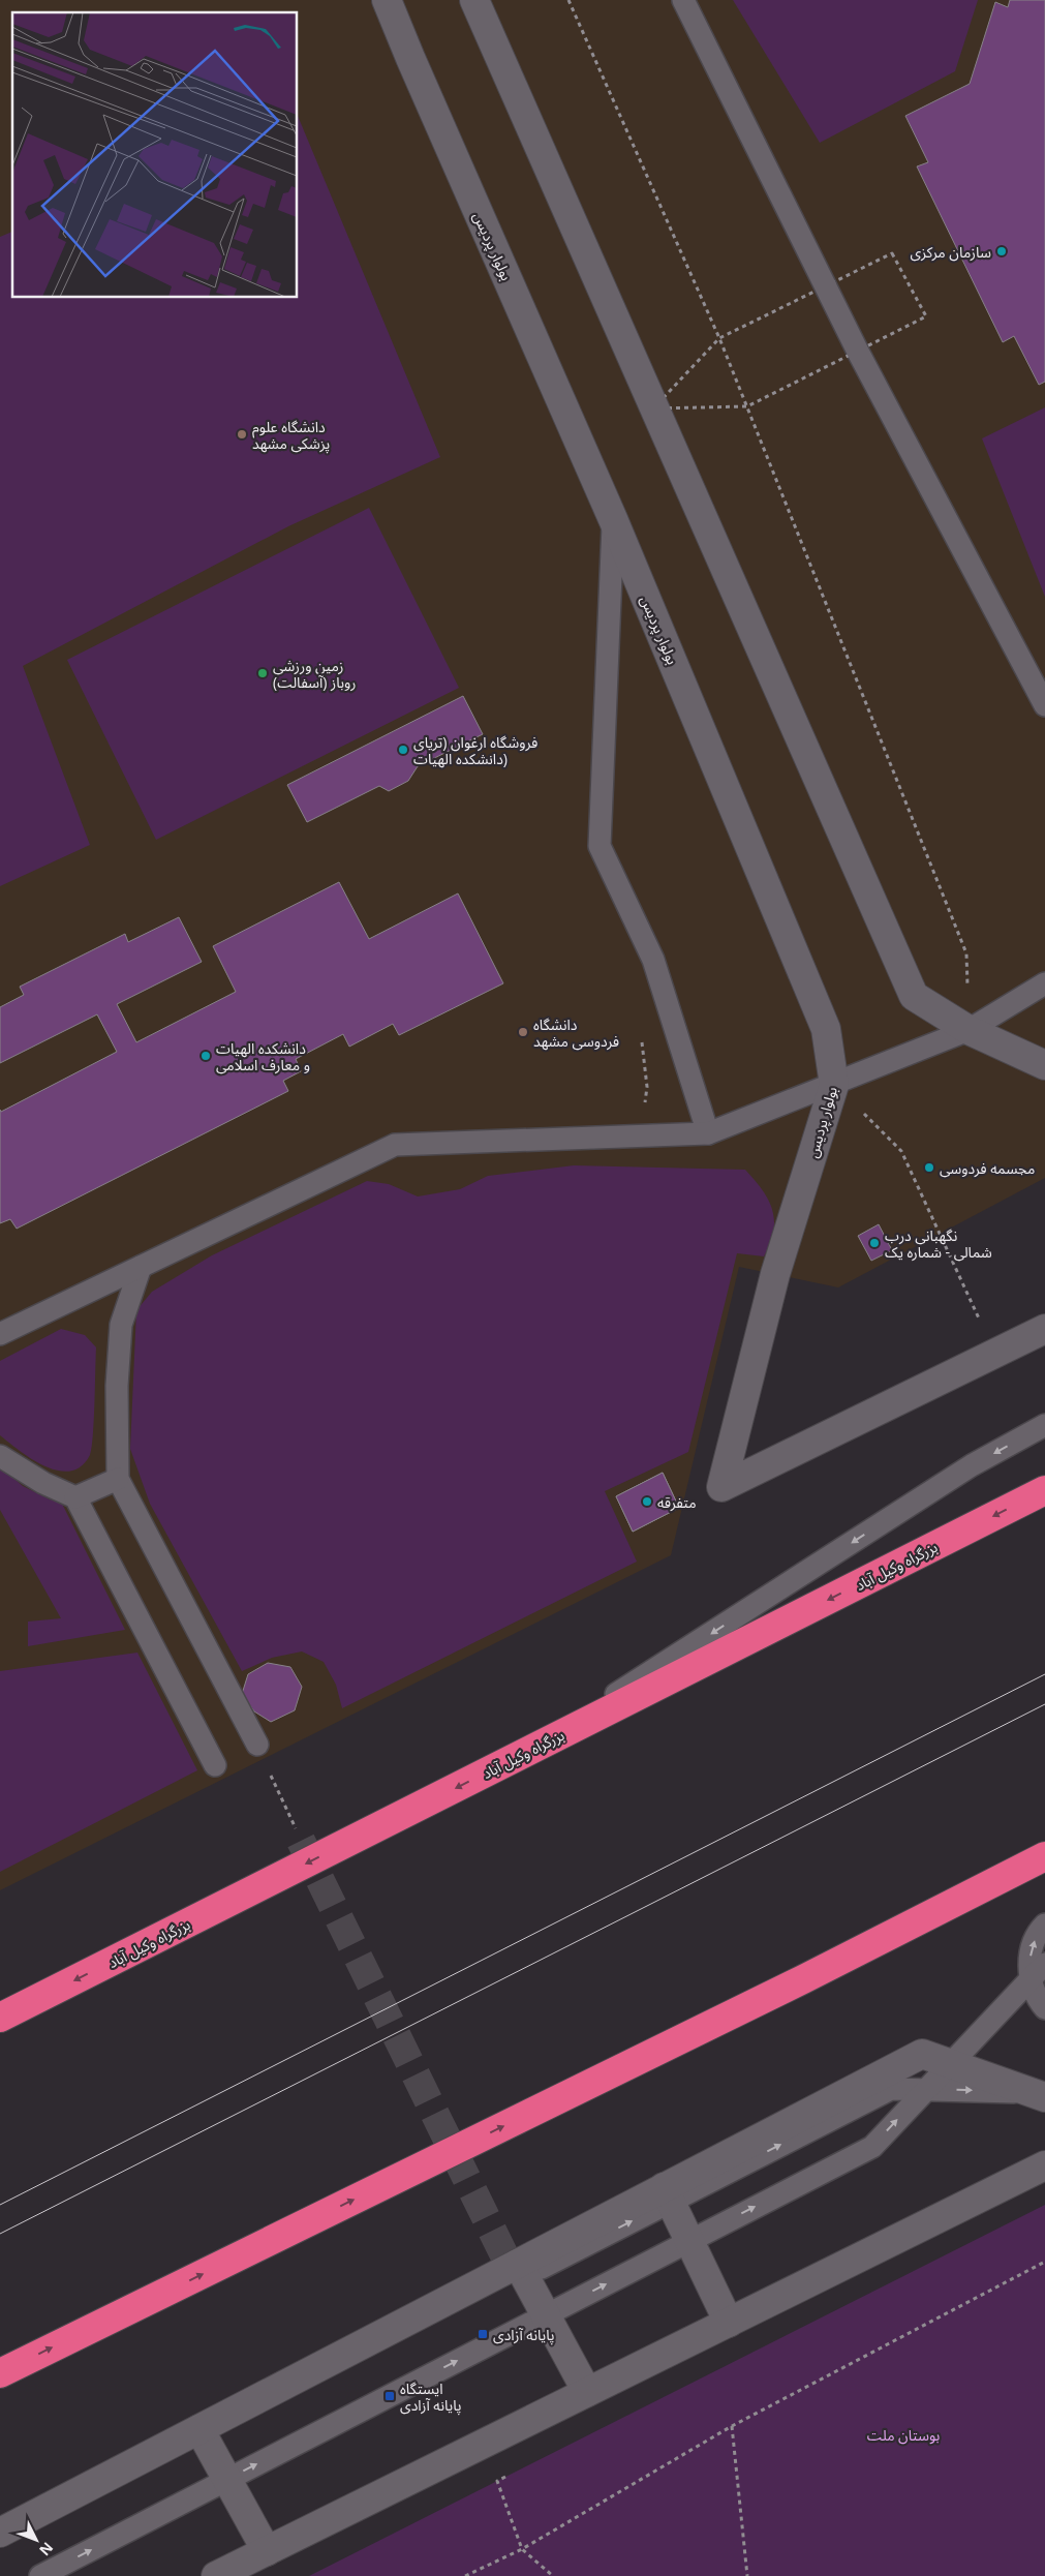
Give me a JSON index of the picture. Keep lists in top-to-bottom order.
{
  "streets": {
    "highway": ["بزرگراه وکیل آباد"],
    "street": ["بولوار پردیس"]
  },
  "one_way": ["بزرگراه وکیل آباد"],
  "parks": ["بوستان ملت"],
  "places": {
    "other": [
      "سازمان مرکزی",
      "دانشگاه علوم پزشکی مشهد",
      "زمین ورزشی روباز (آسفالت)",
      "فروشگاه ارغوان (تریای دانشکده الهیات)",
      "دانشگاه فردوسی مشهد",
      "دانشکده الهیات و معارف اسلامی",
      "مجسمه فردوسی",
      "نگهبانی درب شمالی - شماره یک",
      "متفرقه"
    ],
    "transit": ["پایانه آزادی", "ایستگاه پایانه آزادی"]
  },
  "north": "bottom right"
}
